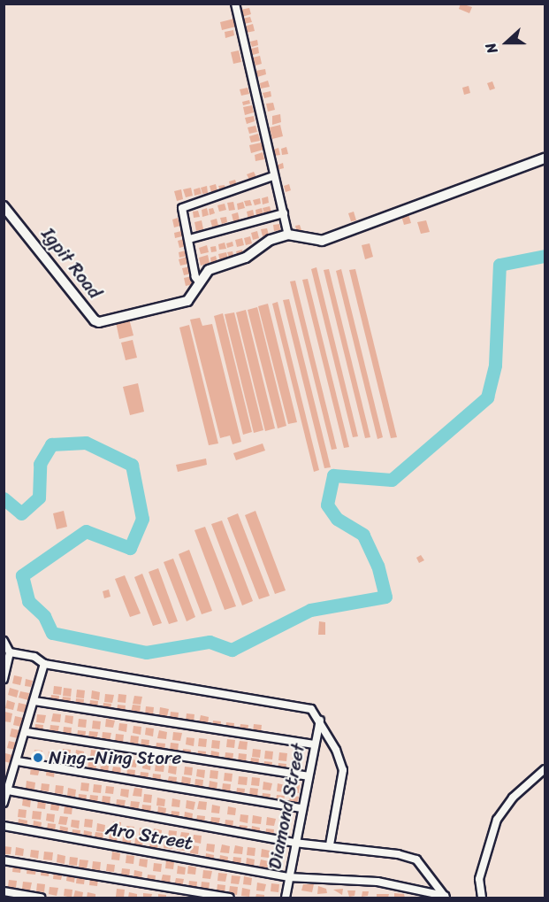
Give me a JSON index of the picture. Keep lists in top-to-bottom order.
{
  "streets": {
    "street": ["Igpit Road", "Diamond Street", "Aro Street"]
  },
  "crossings": [
    ["Diamond Street", "Aro Street"]
  ],
  "places": ["Ning-Ning Store"],
  "north": "left"
}
